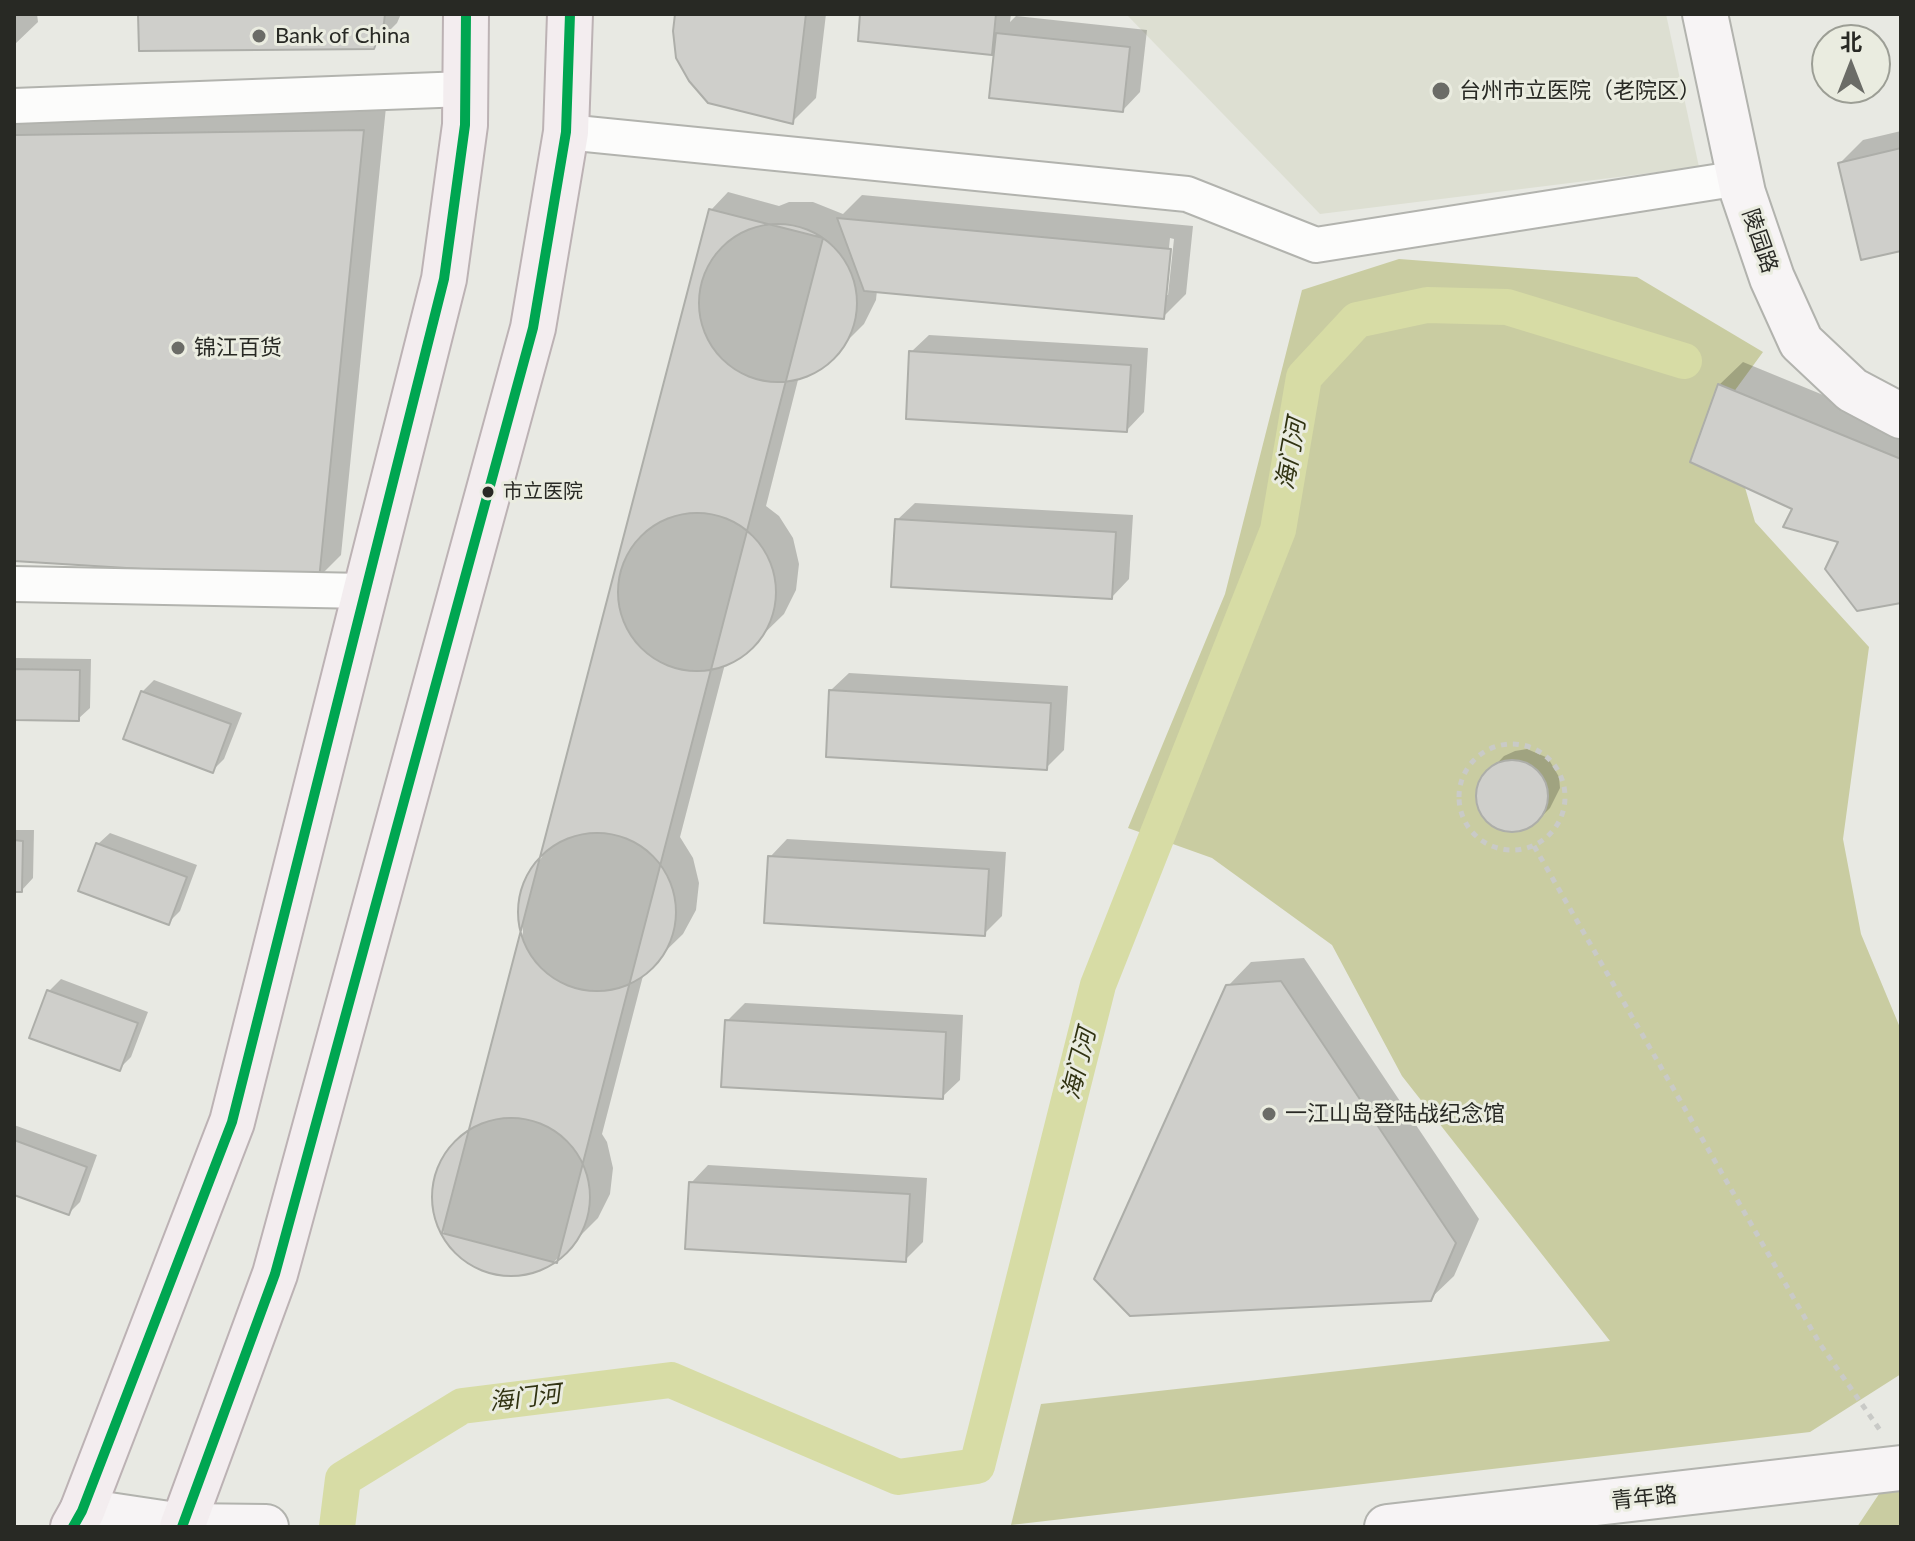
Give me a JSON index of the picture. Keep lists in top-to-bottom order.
{
  "streets": {
    "main road": ["陵园路", "青年路"]
  },
  "water": ["海门河"],
  "places": [
    "Bank of China",
    "台州市立医院（老院区）",
    "锦江百货",
    "市立医院",
    "一江山岛登陆战纪念馆"
  ],
  "north": "top"
}
